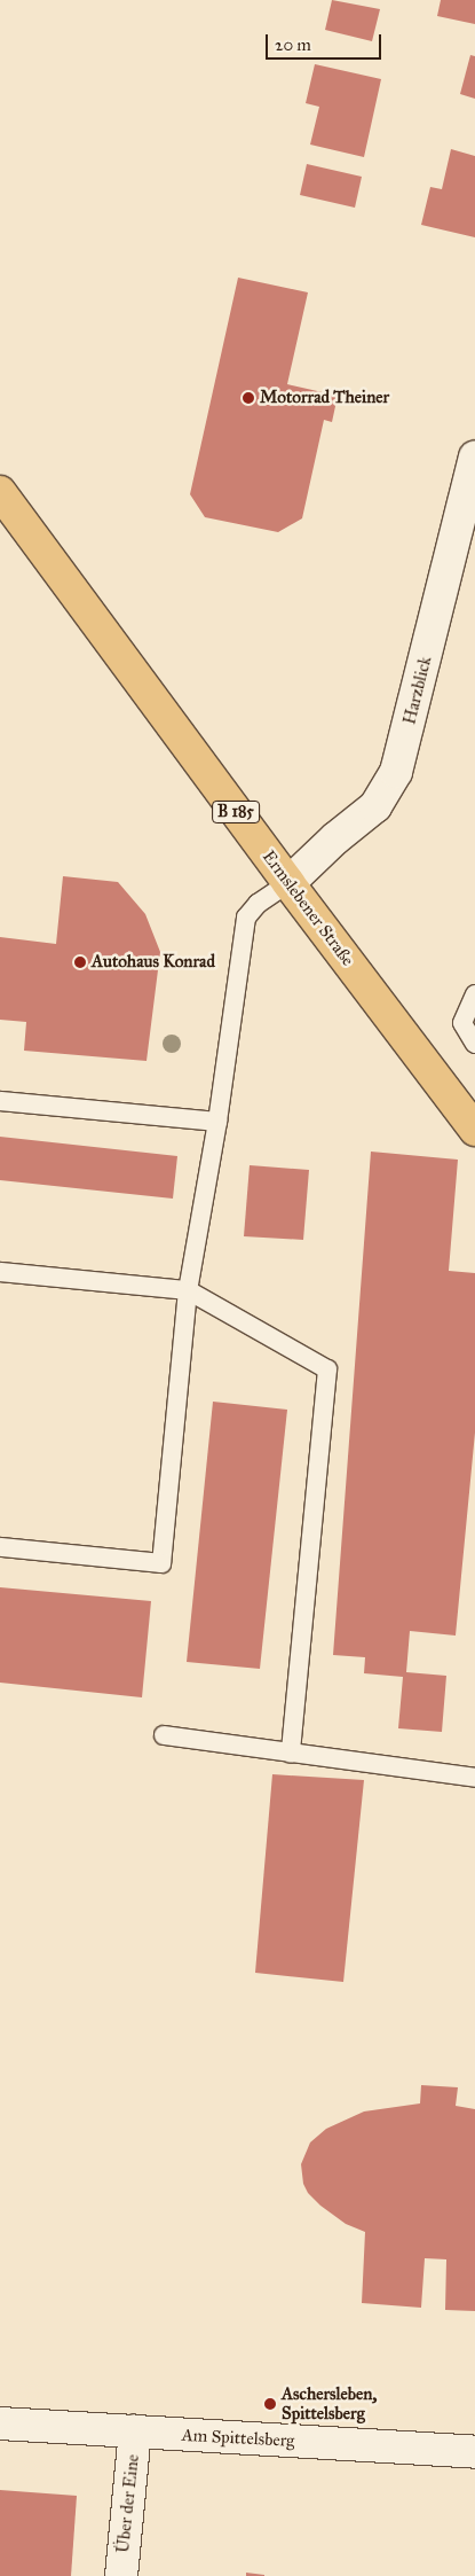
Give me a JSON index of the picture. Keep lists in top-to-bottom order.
{
  "streets": {
    "main road": ["B 185", "Ermslebener Straße"],
    "street": ["Harzblick", "Am Spittelsberg", "Über der Eine"]
  },
  "crossings": [
    ["Harzblick", "Ermslebener Straße"],
    ["Am Spittelsberg", "Über der Eine"]
  ],
  "places": ["Motorrad Theiner", "Autohaus Konrad", "Aschersleben, Spittelsberg"],
  "scale_bar": "20 m"
}
